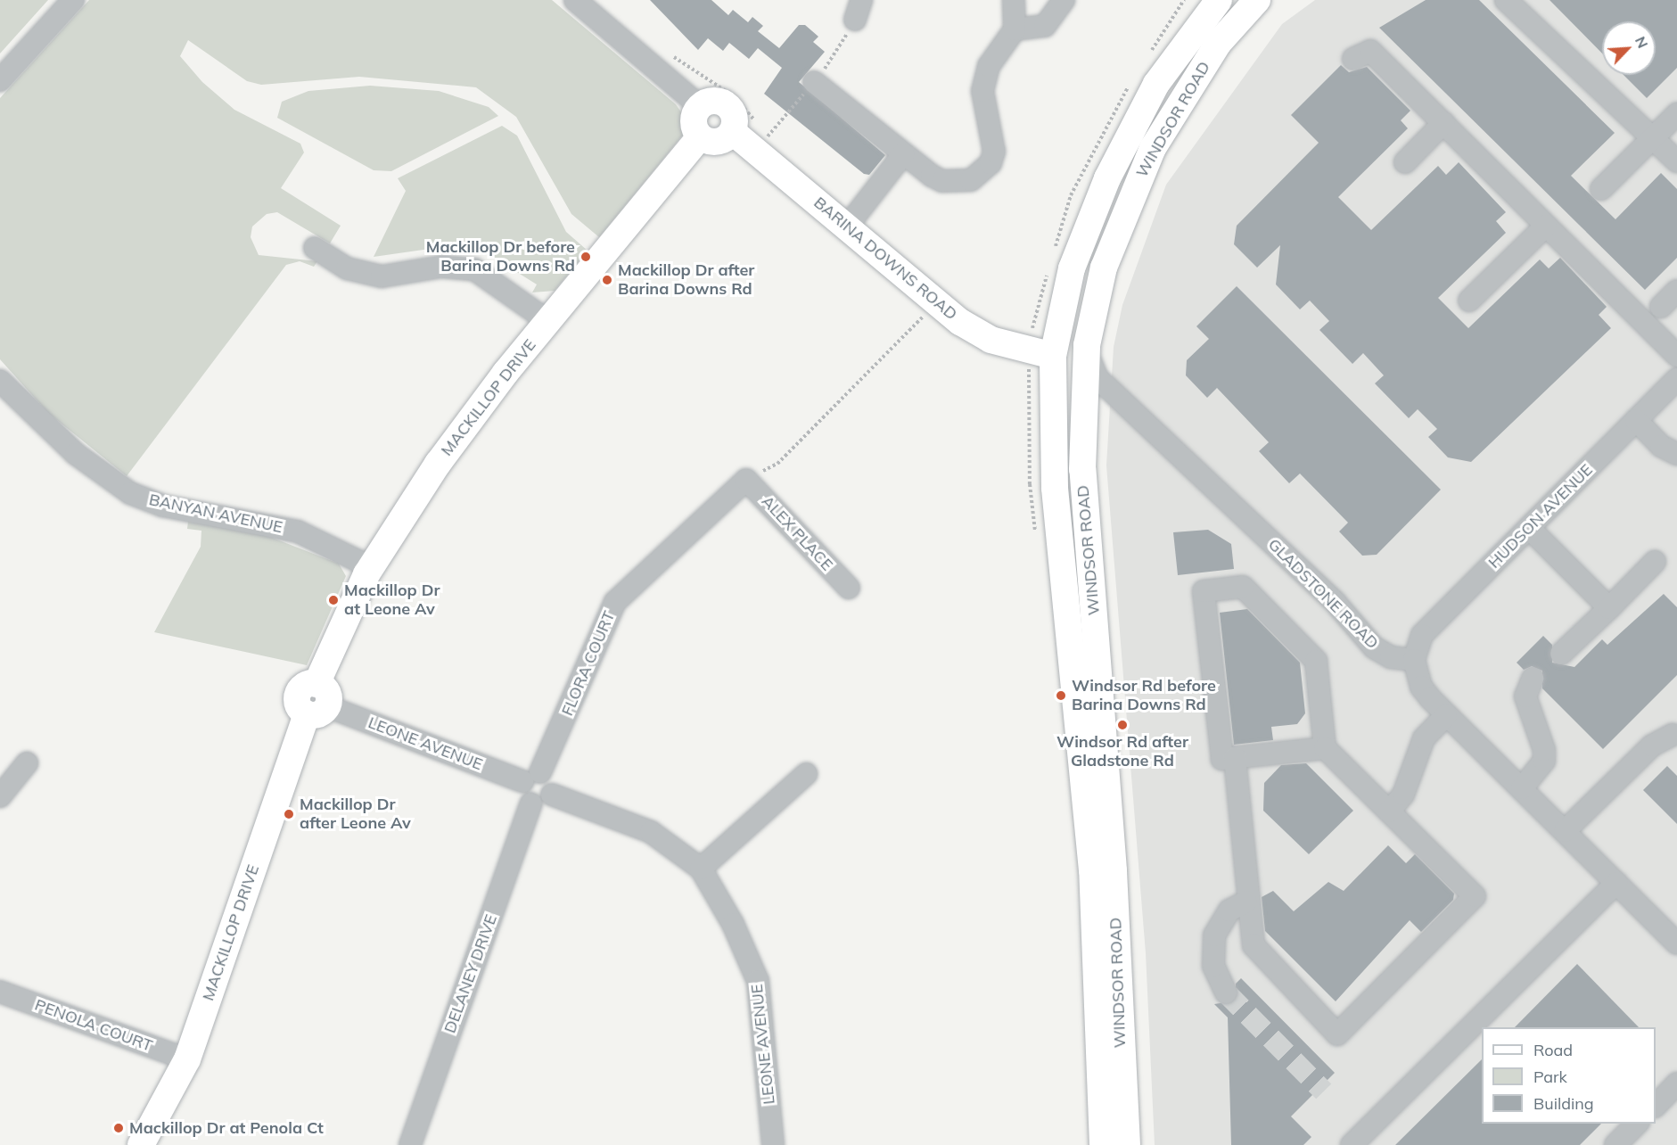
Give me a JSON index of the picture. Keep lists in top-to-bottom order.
{
  "streets": {
    "main road": ["WINDSOR ROAD", "BARINA DOWNS ROAD", "MACKILLOP DRIVE"],
    "street": [
      "BANYAN AVENUE",
      "HUDSON AVENUE",
      "ALEX PLACE",
      "GLADSTONE ROAD",
      "FLORA COURT",
      "LEONE AVENUE",
      "DELANEY DRIVE",
      "PENOLA COURT"
    ]
  },
  "crossings": [
    ["WINDSOR ROAD", "BARINA DOWNS ROAD"],
    ["WINDSOR ROAD", "GLADSTONE ROAD"],
    ["BARINA DOWNS ROAD", "MACKILLOP DRIVE"],
    ["MACKILLOP DRIVE", "BANYAN AVENUE"],
    ["MACKILLOP DRIVE", "LEONE AVENUE"],
    ["MACKILLOP DRIVE", "PENOLA COURT"],
    ["HUDSON AVENUE", "GLADSTONE ROAD"],
    ["ALEX PLACE", "FLORA COURT"],
    ["FLORA COURT", "LEONE AVENUE"],
    ["FLORA COURT", "DELANEY DRIVE"],
    ["LEONE AVENUE", "DELANEY DRIVE"]
  ],
  "places": [
    "Mackillop Dr before Barina Downs Rd",
    "Mackillop Dr after Barina Downs Rd",
    "Mackillop Dr at Leone Av",
    "Windsor Rd before Barina Downs Rd",
    "Windsor Rd after Gladstone Rd",
    "Mackillop Dr after Leone Av",
    "Mackillop Dr at Penola Ct"
  ],
  "legend": ["Road", "Park", "Building"],
  "north": "top right"
}
